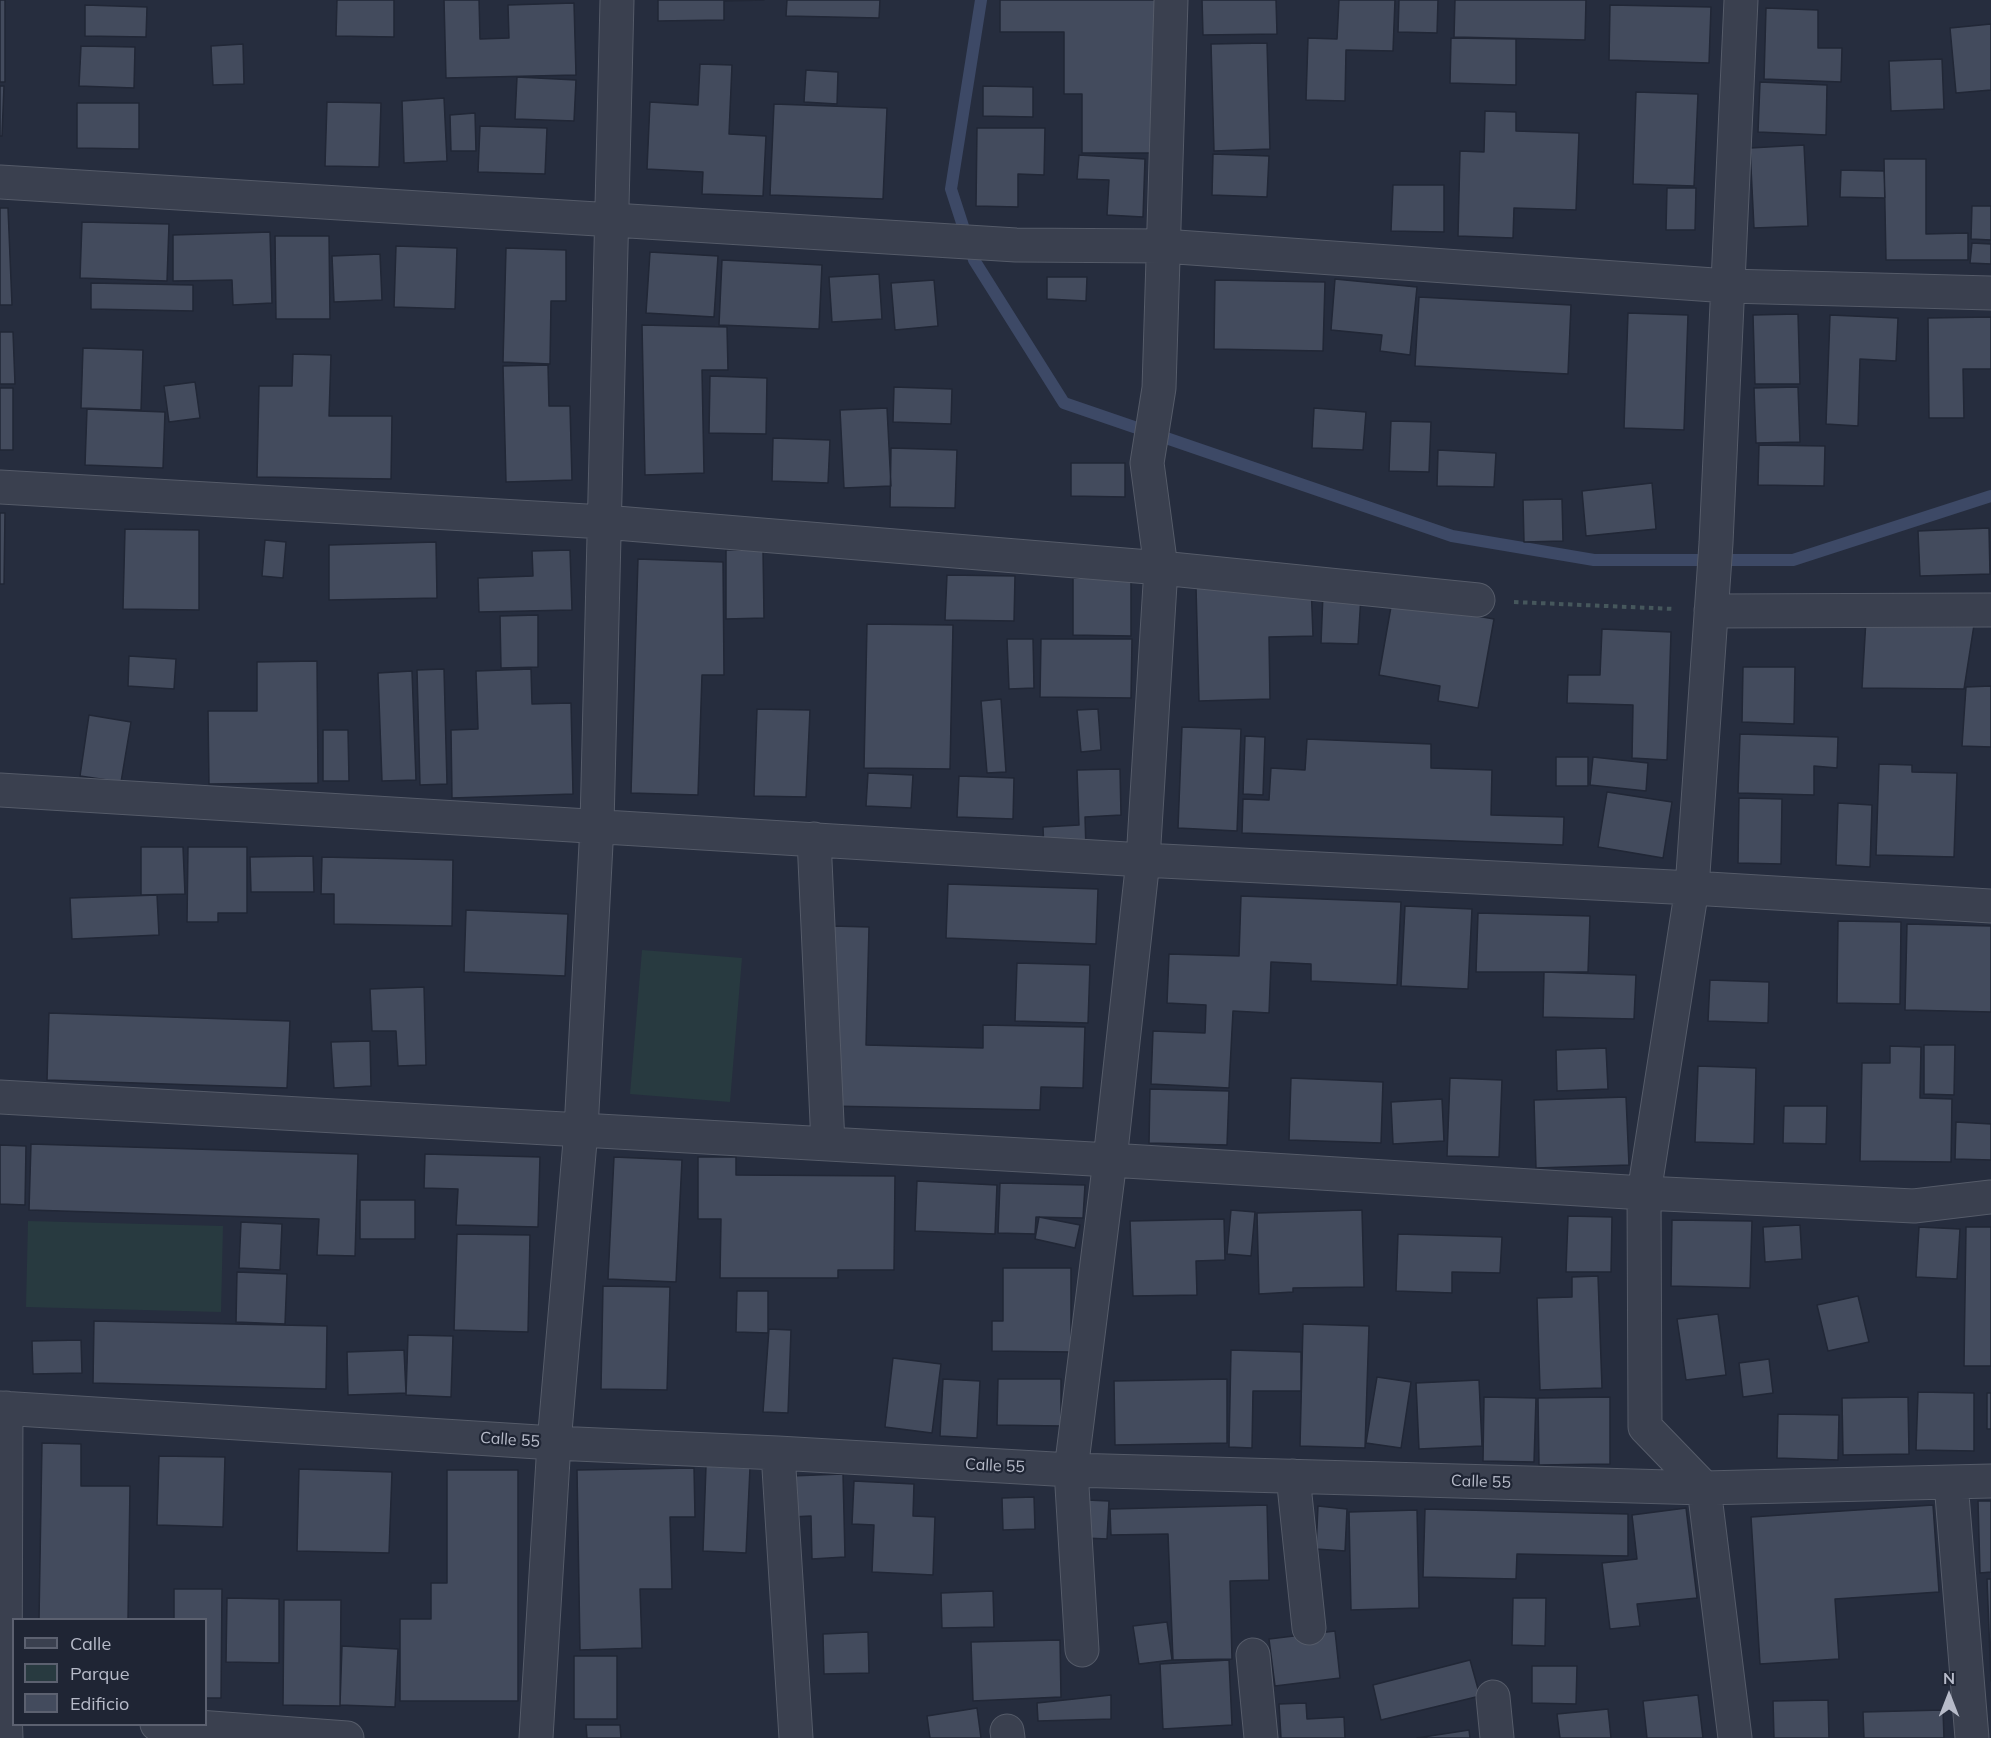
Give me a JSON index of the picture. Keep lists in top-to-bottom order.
{
  "streets": {
    "street": ["Calle 55"]
  },
  "legend": ["Calle", "Parque", "Edificio"],
  "north": "top"
}
